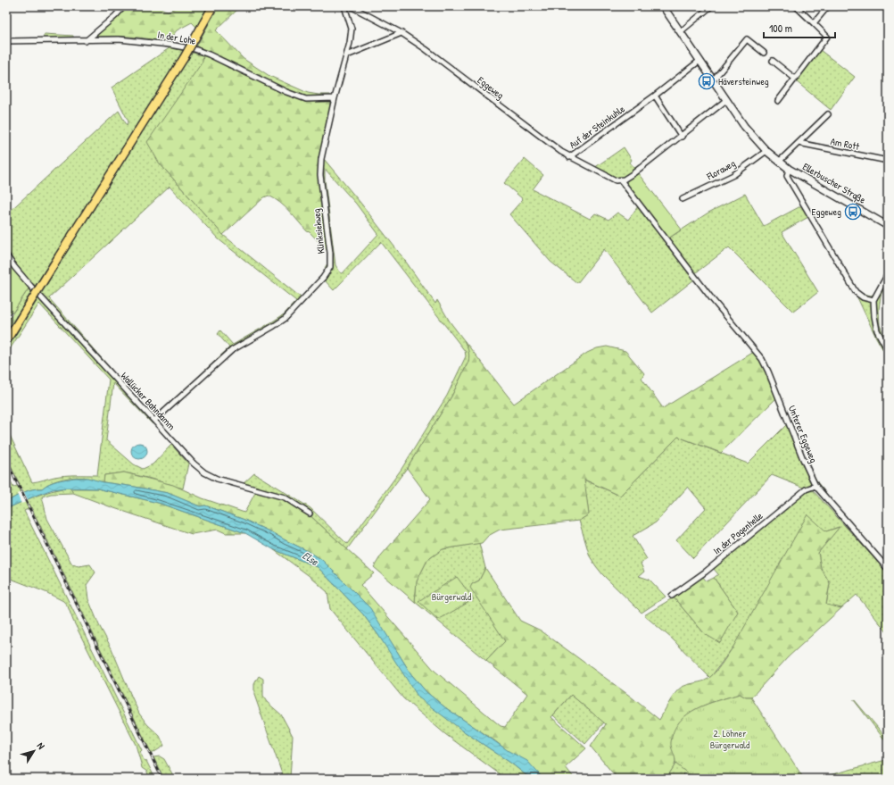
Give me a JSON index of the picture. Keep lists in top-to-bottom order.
{
  "streets": {
    "main road": ["Ellerbuscher Straße"],
    "street": [
      "In der Lohe",
      "Eggeweg",
      "Auf der Steinkuhle",
      "Am Rott",
      "Floraweg",
      "Klinksiekweg",
      "Wallücker Bahndamm",
      "Unterer Eggeweg",
      "In der Pagenhelle"
    ]
  },
  "crossings": [
    ["In der Lohe", "Klinksiekweg"],
    ["Eggeweg", "Auf der Steinkuhle"],
    ["Auf der Steinkuhle", "Ellerbuscher Straße"],
    ["Auf der Steinkuhle", "Unterer Eggeweg"],
    ["Floraweg", "Ellerbuscher Straße"],
    ["Klinksiekweg", "Wallücker Bahndamm"],
    ["Unterer Eggeweg", "In der Pagenhelle"]
  ],
  "water": ["Else"],
  "parks": ["Bürgerwald", "2. Löhner Bürgerwald"],
  "places": {
    "bus stop": ["Häversteinweg", "Eggeweg"]
  },
  "scale_bar": "100 m",
  "north": "top right"
}
